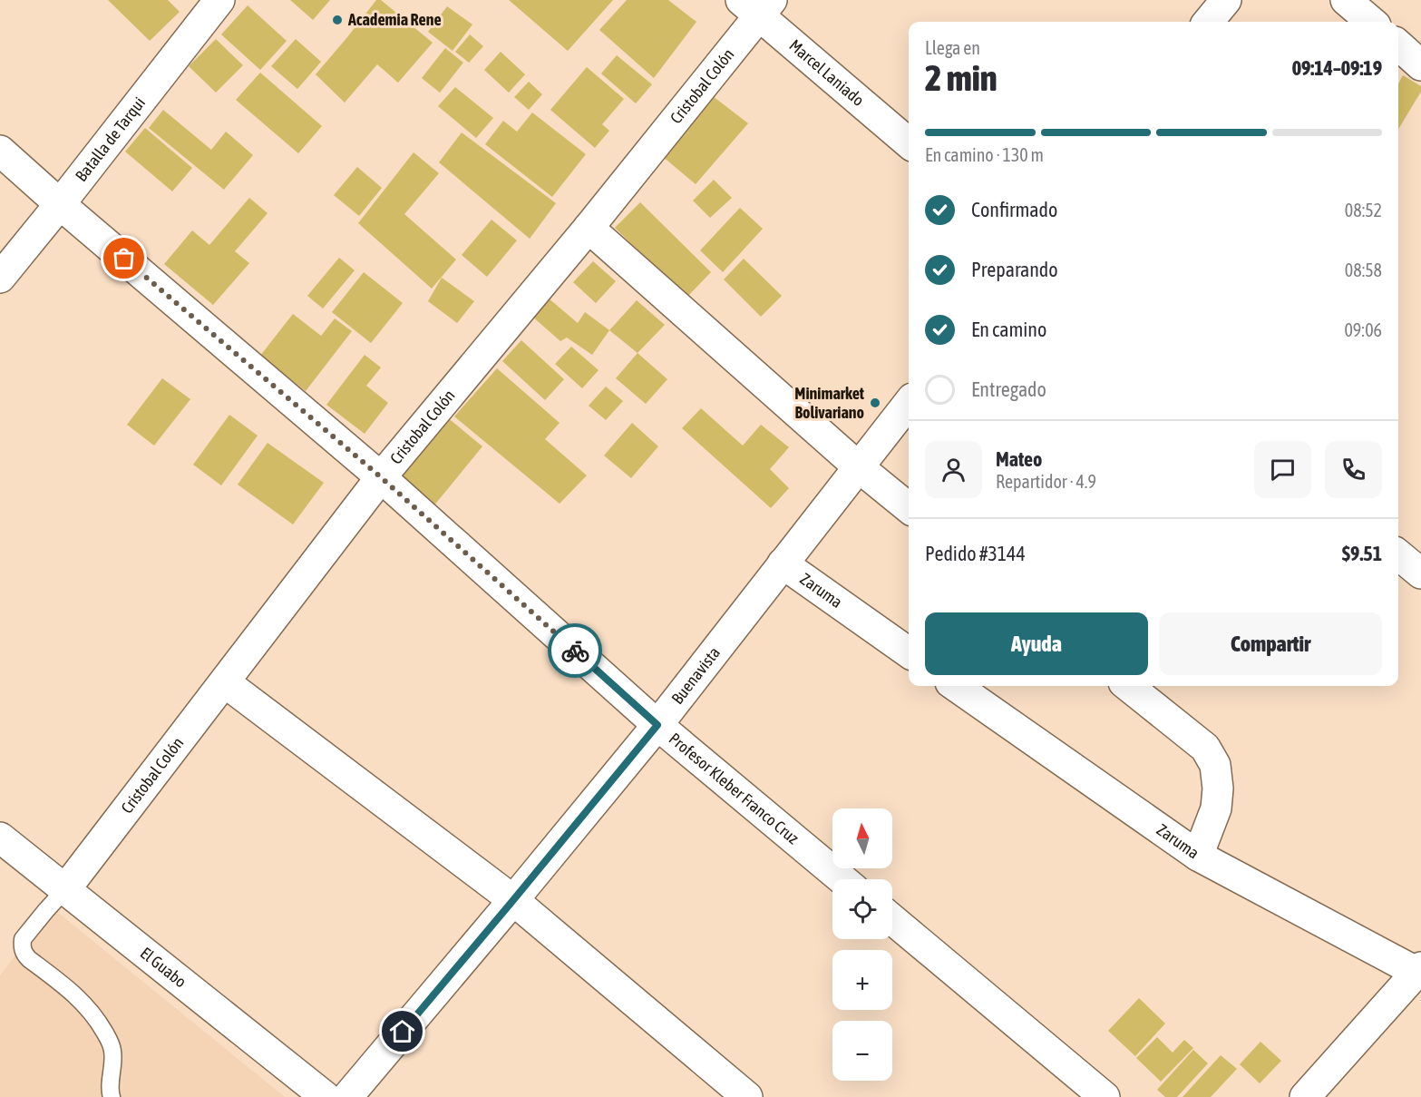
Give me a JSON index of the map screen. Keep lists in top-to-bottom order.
{
  "streets": {
    "street": [
      "Marcel Laniado",
      "Cristobal Colón",
      "Batalla de Tarqui",
      "Zaruma",
      "Buenavista",
      "Profesor Kleber Franco Cruz",
      "El Guabo"
    ]
  },
  "crossings": [
    ["Marcel Laniado", "Cristobal Colón"],
    ["Cristobal Colón", "Profesor Kleber Franco Cruz"],
    ["Cristobal Colón", "El Guabo"],
    ["Batalla de Tarqui", "Profesor Kleber Franco Cruz"],
    ["Zaruma", "Buenavista"],
    ["Buenavista", "Profesor Kleber Franco Cruz"]
  ],
  "places": ["Academia Rene", "Minimarket Bolivariano"],
  "north": "top",
  "page": {
    "heading": ["2 min", "Llega en", "09:14–09:19"],
    "panel": [
      "Mateo",
      "Repartidor · 4.9",
      "Pedido #3144",
      "$9.51"
    ],
    "bar": "En camino · 130 m",
    "list": [
      ["Confirmado", "08:52"],
      ["Preparando", "08:58"],
      ["En camino", "09:06"],
      "Entregado"
    ],
    "buttons": ["Ayuda", "Compartir"],
    "map_buttons": ["+", "−"]
  }
}
